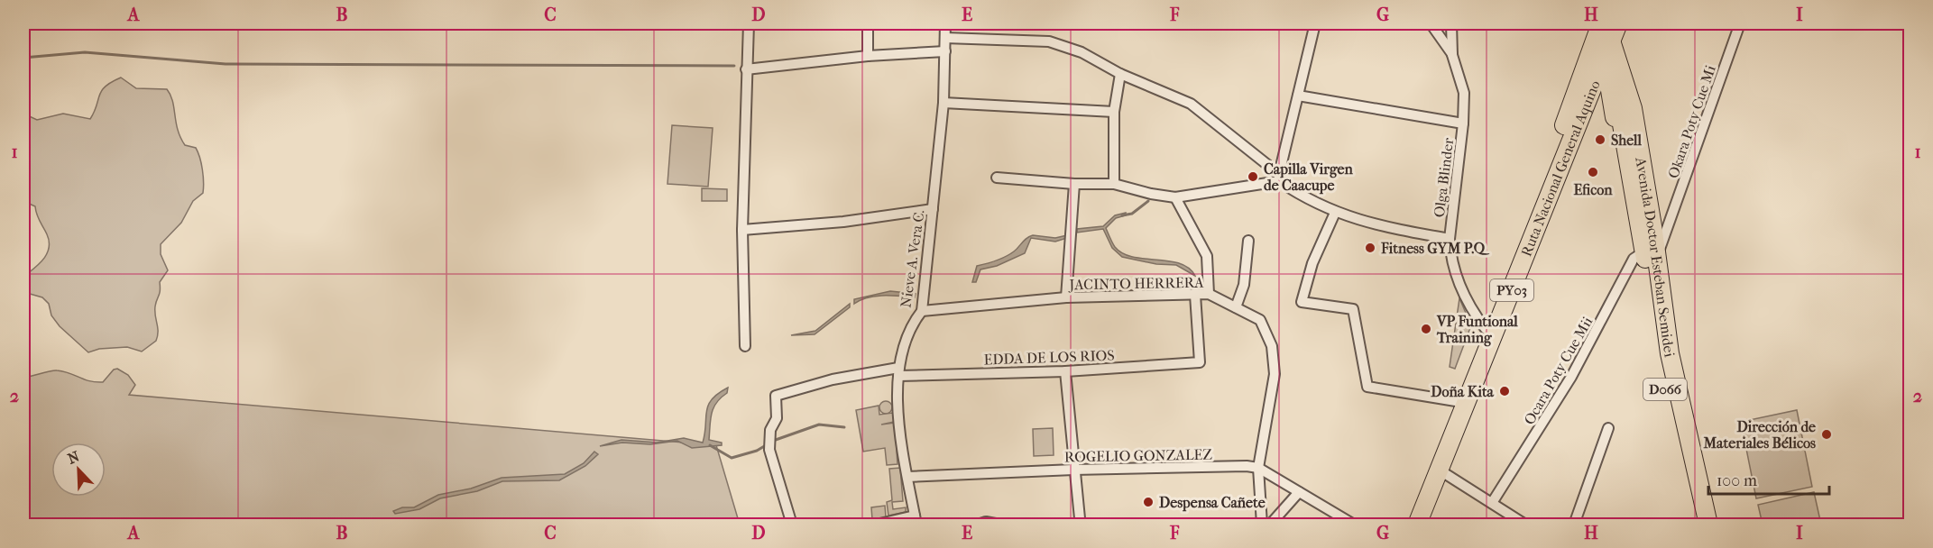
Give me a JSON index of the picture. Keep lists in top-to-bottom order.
{
  "streets": {
    "highway": [
      "Ruta Nacional General Aquino",
      "Avenida Doctor Esteban Semidei",
      "PY03",
      "D066"
    ],
    "street": [
      "Okara Poty Cue Mi",
      "Olga Blinder",
      "Nieve A. Vera C.",
      "JACINTO HERRERA",
      "EDDA DE LOS RIOS",
      "Ocara Poty Cue Mii",
      "ROGELIO GONZALEZ"
    ]
  },
  "crossings": [
    ["Okara Poty Cue Mi", "Avenida Doctor Esteban Semidei"],
    ["Okara Poty Cue Mi", "Ocara Poty Cue Mii"],
    ["Okara Poty Cue Mi", "D066"],
    ["Ruta Nacional General Aquino", "Olga Blinder"],
    ["Ruta Nacional General Aquino", "D066"],
    ["Avenida Doctor Esteban Semidei", "Ocara Poty Cue Mii"],
    ["Avenida Doctor Esteban Semidei", "D066"],
    ["Nieve A. Vera C.", "JACINTO HERRERA"],
    ["Nieve A. Vera C.", "EDDA DE LOS RIOS"],
    ["Nieve A. Vera C.", "ROGELIO GONZALEZ"],
    ["JACINTO HERRERA", "EDDA DE LOS RIOS"],
    ["JACINTO HERRERA", "ROGELIO GONZALEZ"],
    ["Ocara Poty Cue Mii", "D066"]
  ],
  "places": [
    "Shell",
    "Eficon",
    "Capilla Virgen de Caacupe",
    "Fitness GYM P.Q",
    "VP Funtional Training",
    "Doña Kita",
    "Dirección de Materiales Bélicos",
    "Despensa Cañete"
  ],
  "scale_bar": "100 m",
  "north": "top left",
  "grid": {
    "columns": [
      "A",
      "B",
      "C",
      "D",
      "E",
      "F",
      "G",
      "H",
      "I"
    ],
    "rows": ["1", "2"]
  }
}
